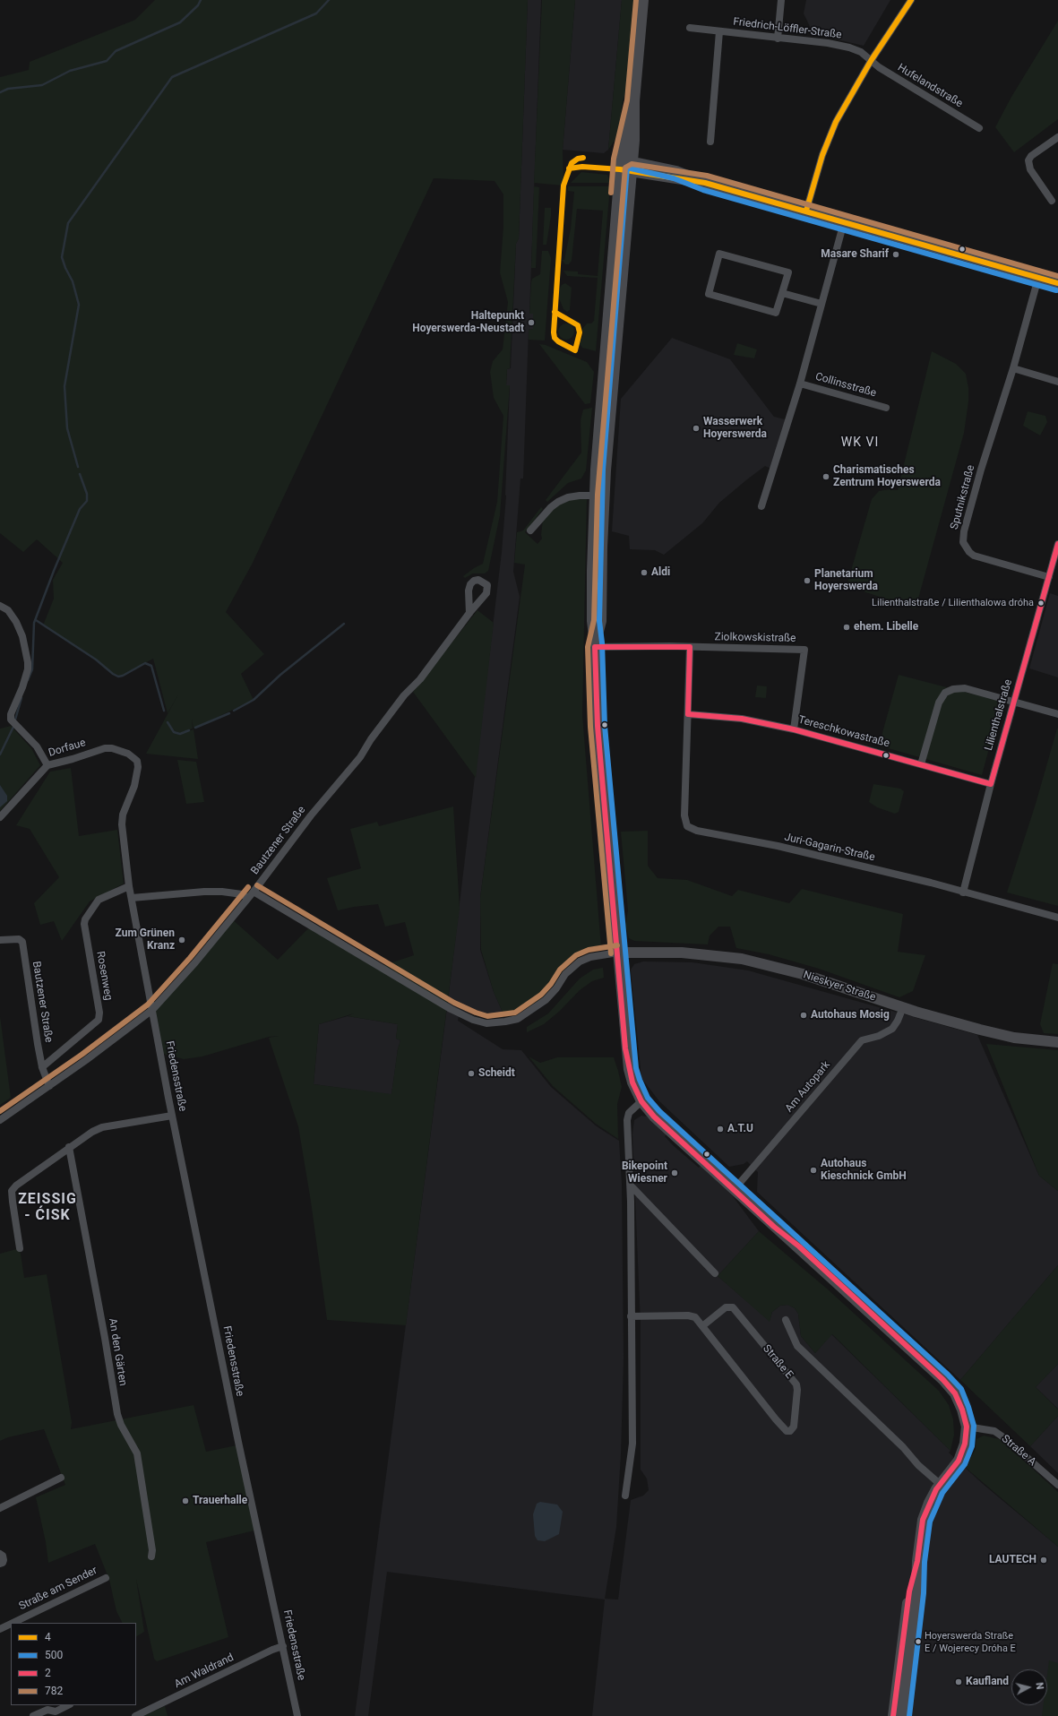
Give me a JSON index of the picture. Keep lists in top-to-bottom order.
{
  "streets": {
    "main road": ["Nieskyer Straße"],
    "street": [
      "Friedrich-Löffler-Straße",
      "Hufelandstraße",
      "Collinsstraße",
      "Sputnikstraße",
      "Ziolkowskistraße",
      "Lilienthalstraße",
      "Tereschkowastraße",
      "Dorfaue",
      "Bautzener Straße",
      "Juri-Gagarin-Straße",
      "Rosenweg",
      "Friedensstraße",
      "Am Autopark",
      "An den Gärten",
      "Straße E",
      "Straße A",
      "Straße am Sender",
      "Am Waldrand"
    ]
  },
  "crossings": [
    ["Friedrich-Löffler-Straße", "Hufelandstraße"],
    ["Sputnikstraße", "Lilienthalstraße"],
    ["Ziolkowskistraße", "Tereschkowastraße"],
    ["Lilienthalstraße", "Tereschkowastraße"],
    ["Lilienthalstraße", "Juri-Gagarin-Straße"],
    ["Tereschkowastraße", "Juri-Gagarin-Straße"],
    ["Dorfaue", "Rosenweg"],
    ["Bautzener Straße", "Rosenweg"],
    ["Bautzener Straße", "Friedensstraße"],
    ["Nieskyer Straße", "Am Autopark"],
    ["Friedensstraße", "Am Waldrand"]
  ],
  "districts": ["WK VI", "ZEISSIG - ĆISK"],
  "places": [
    "Masare Sharif",
    "Haltepunkt Hoyerswerda-Neustadt",
    "Wasserwerk Hoyerswerda",
    "Charismatisches Zentrum Hoyerswerda",
    "Aldi",
    "Planetarium Hoyerswerda",
    "Lilienthalstraße / Lilienthalowa dróha",
    "ehem. Libelle",
    "Zum Grünen Kranz",
    "Autohaus Mosig",
    "Scheidt",
    "A.T.U",
    "Autohaus Kieschnick GmbH",
    "Bikepoint Wiesner",
    "Trauerhalle",
    "LAUTECH",
    "Hoyerswerda Straße E / Wojerecy Dróha E",
    "Kaufland"
  ],
  "lines": [
    "transit line 4",
    "transit line 782",
    "transit line 500",
    "transit line 2"
  ],
  "legend": [
    "4",
    "500",
    "2",
    "782"
  ],
  "north": "right"
}
